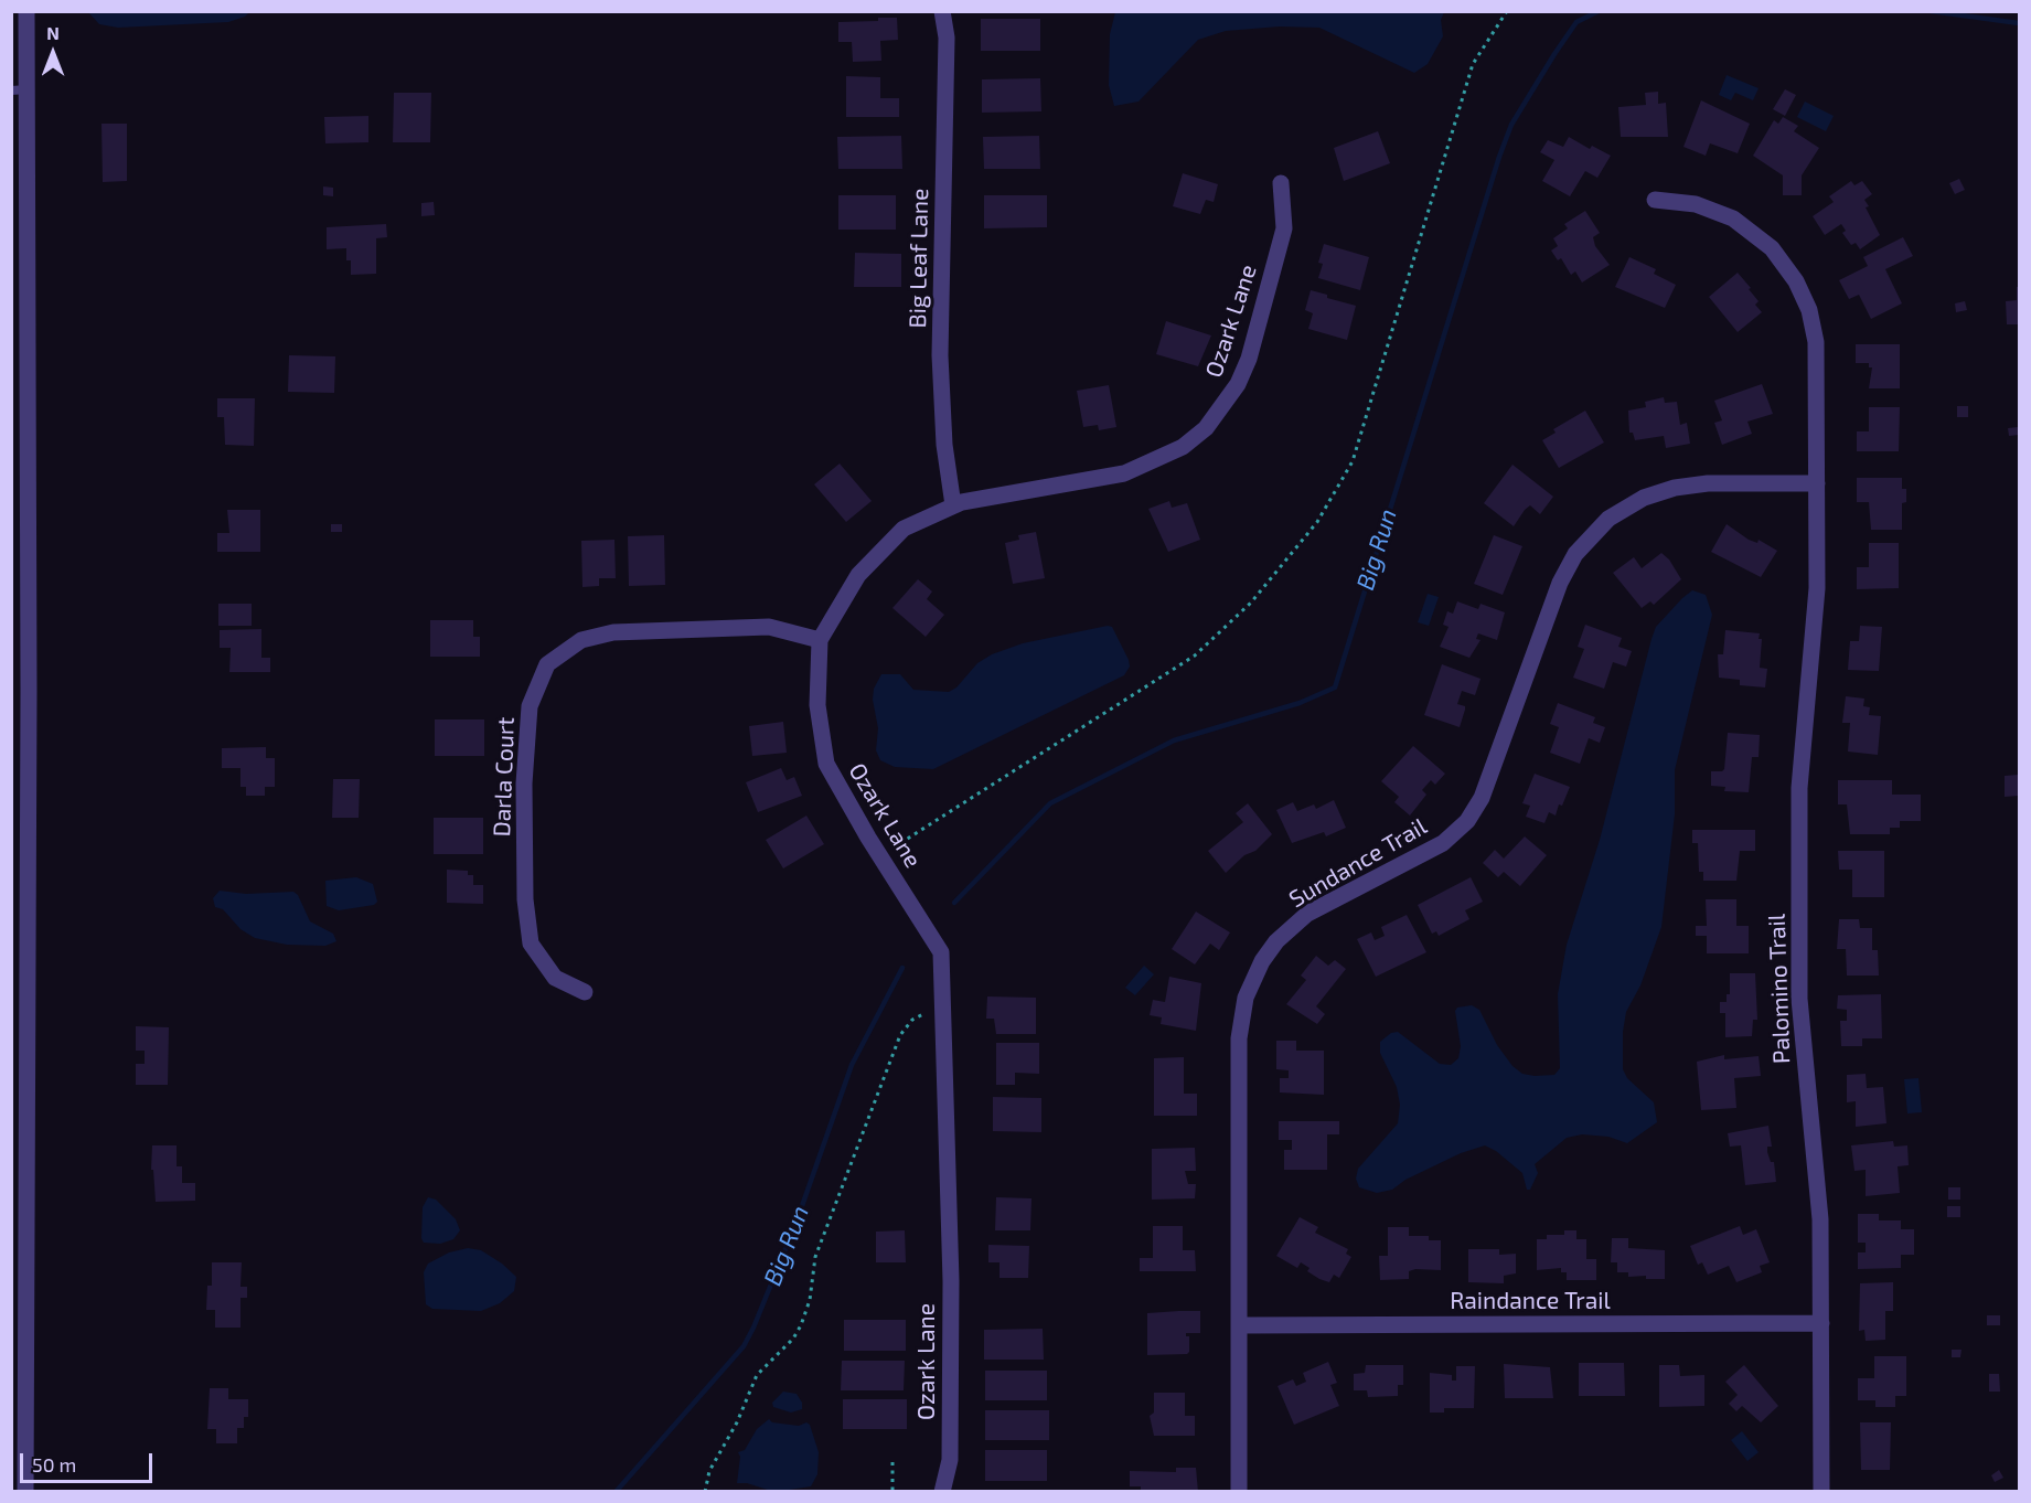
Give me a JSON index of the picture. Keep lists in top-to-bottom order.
{
  "streets": {
    "street": [
      "Big Leaf Lane",
      "Ozark Lane",
      "Darla Court",
      "Sundance Trail",
      "Palomino Trail",
      "Raindance Trail"
    ]
  },
  "crossings": [
    ["Big Leaf Lane", "Ozark Lane"],
    ["Ozark Lane", "Darla Court"],
    ["Sundance Trail", "Palomino Trail"],
    ["Sundance Trail", "Raindance Trail"],
    ["Palomino Trail", "Raindance Trail"]
  ],
  "water": ["Big Run"],
  "scale_bar": "50 m",
  "north": "top"
}
